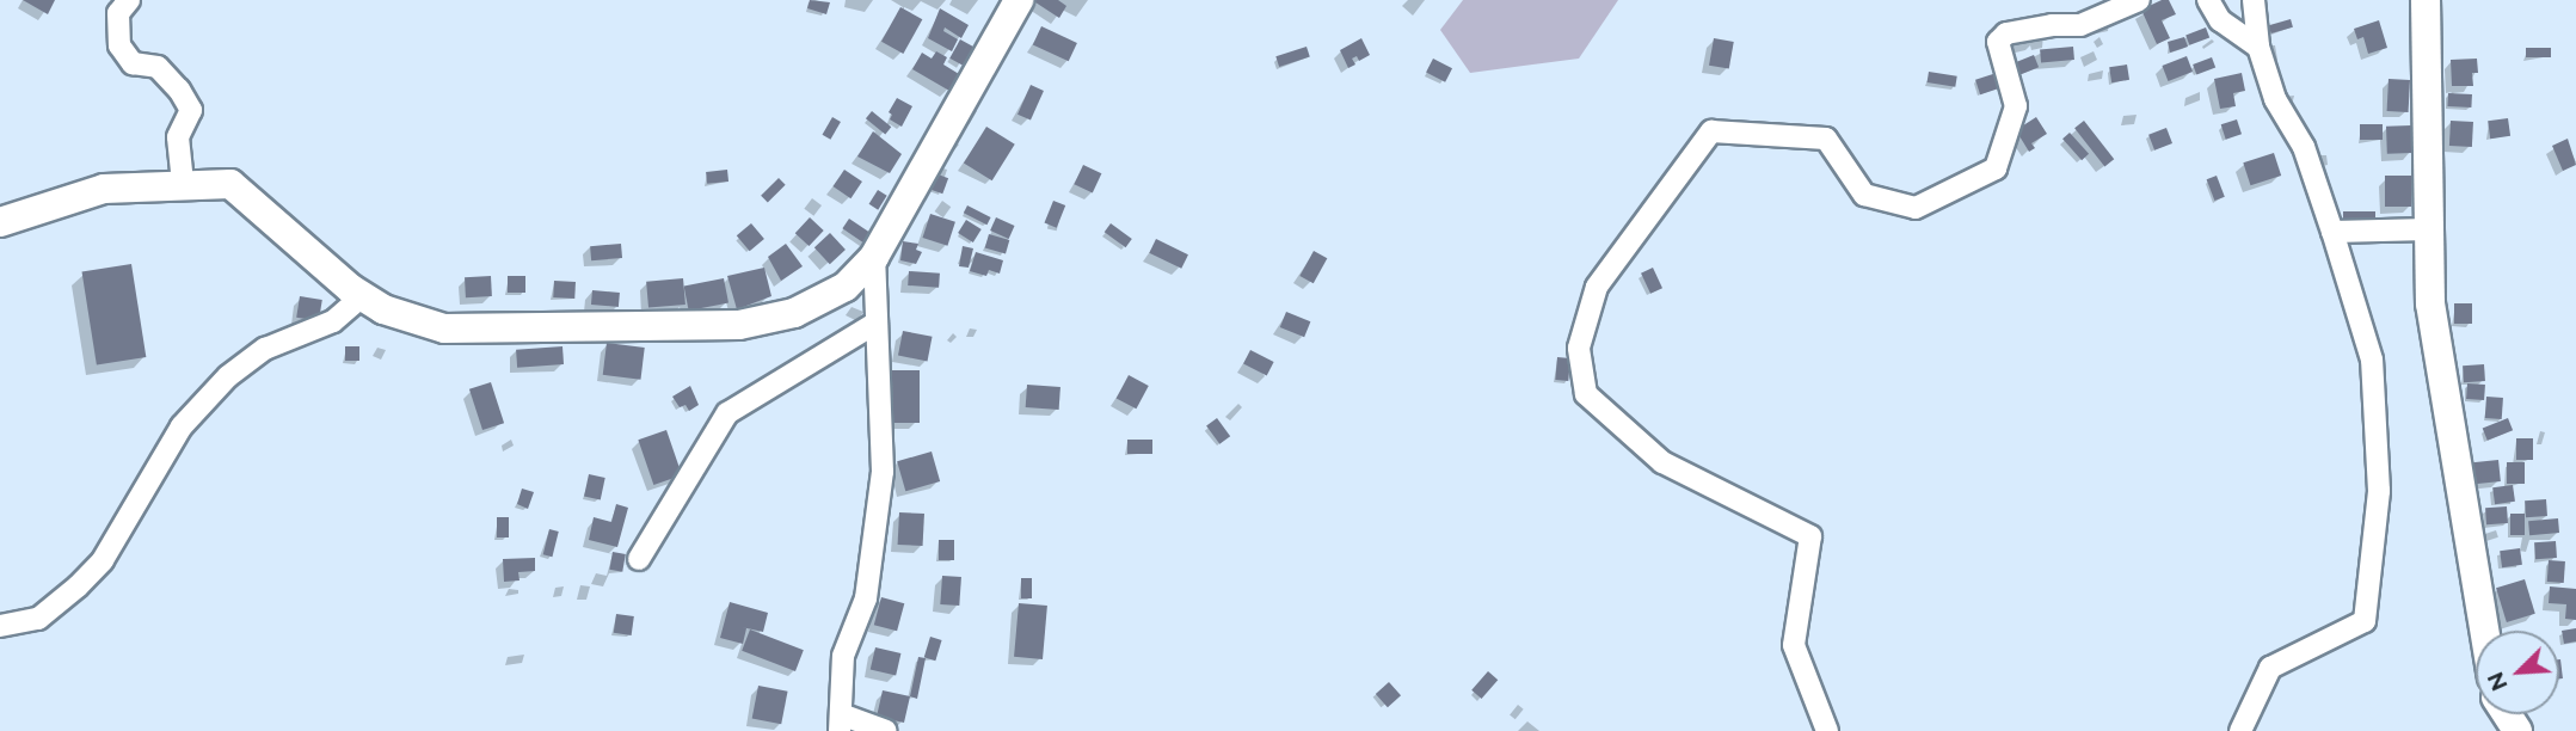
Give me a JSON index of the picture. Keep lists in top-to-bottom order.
{
  "north": "bottom left"
}
